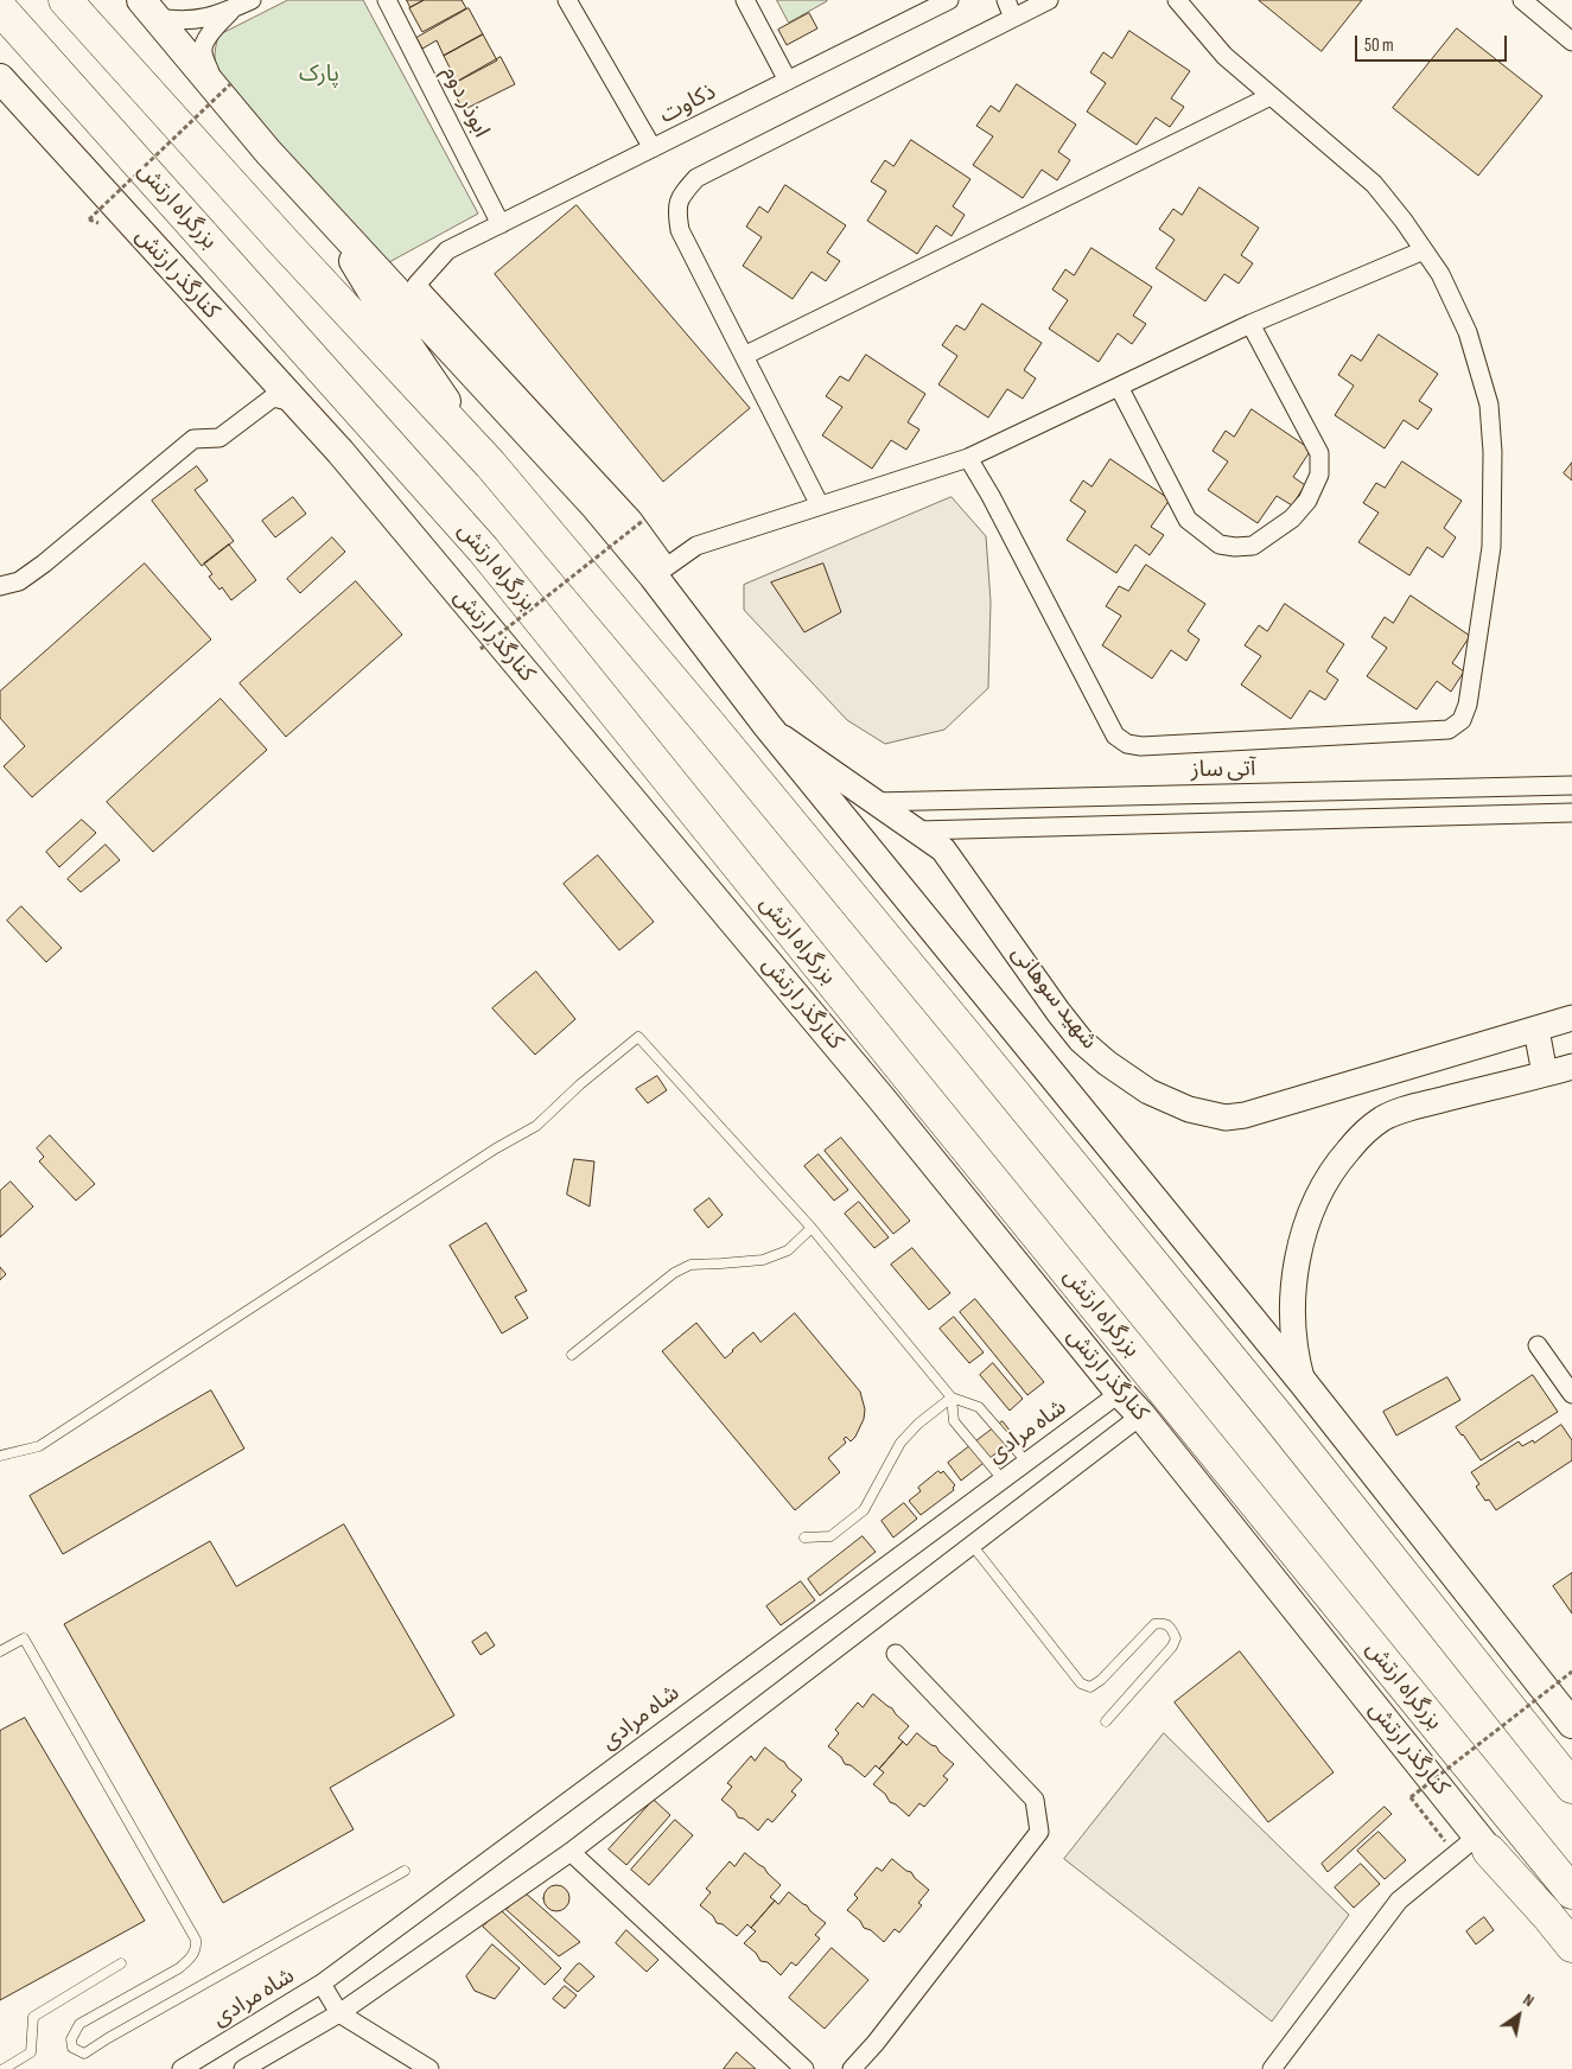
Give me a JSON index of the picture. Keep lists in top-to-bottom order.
{
  "streets": {
    "highway": ["بزرگراه ارتش"],
    "main road": ["کنارگذر ارتش", "شهید سوهانی"],
    "street": [
      "ابوذر دوم",
      "ذکاوت",
      "آتی ساز",
      "شاه مرادی"
    ]
  },
  "crossings": [
    ["ابوذر دوم", "ذکاوت"],
    ["کنارگذر ارتش", "شاه مرادی"],
    ["آتی ساز", "شهید سوهانی"]
  ],
  "parks": ["پارک"],
  "scale_bar": "50 m",
  "north": "top right"
}
